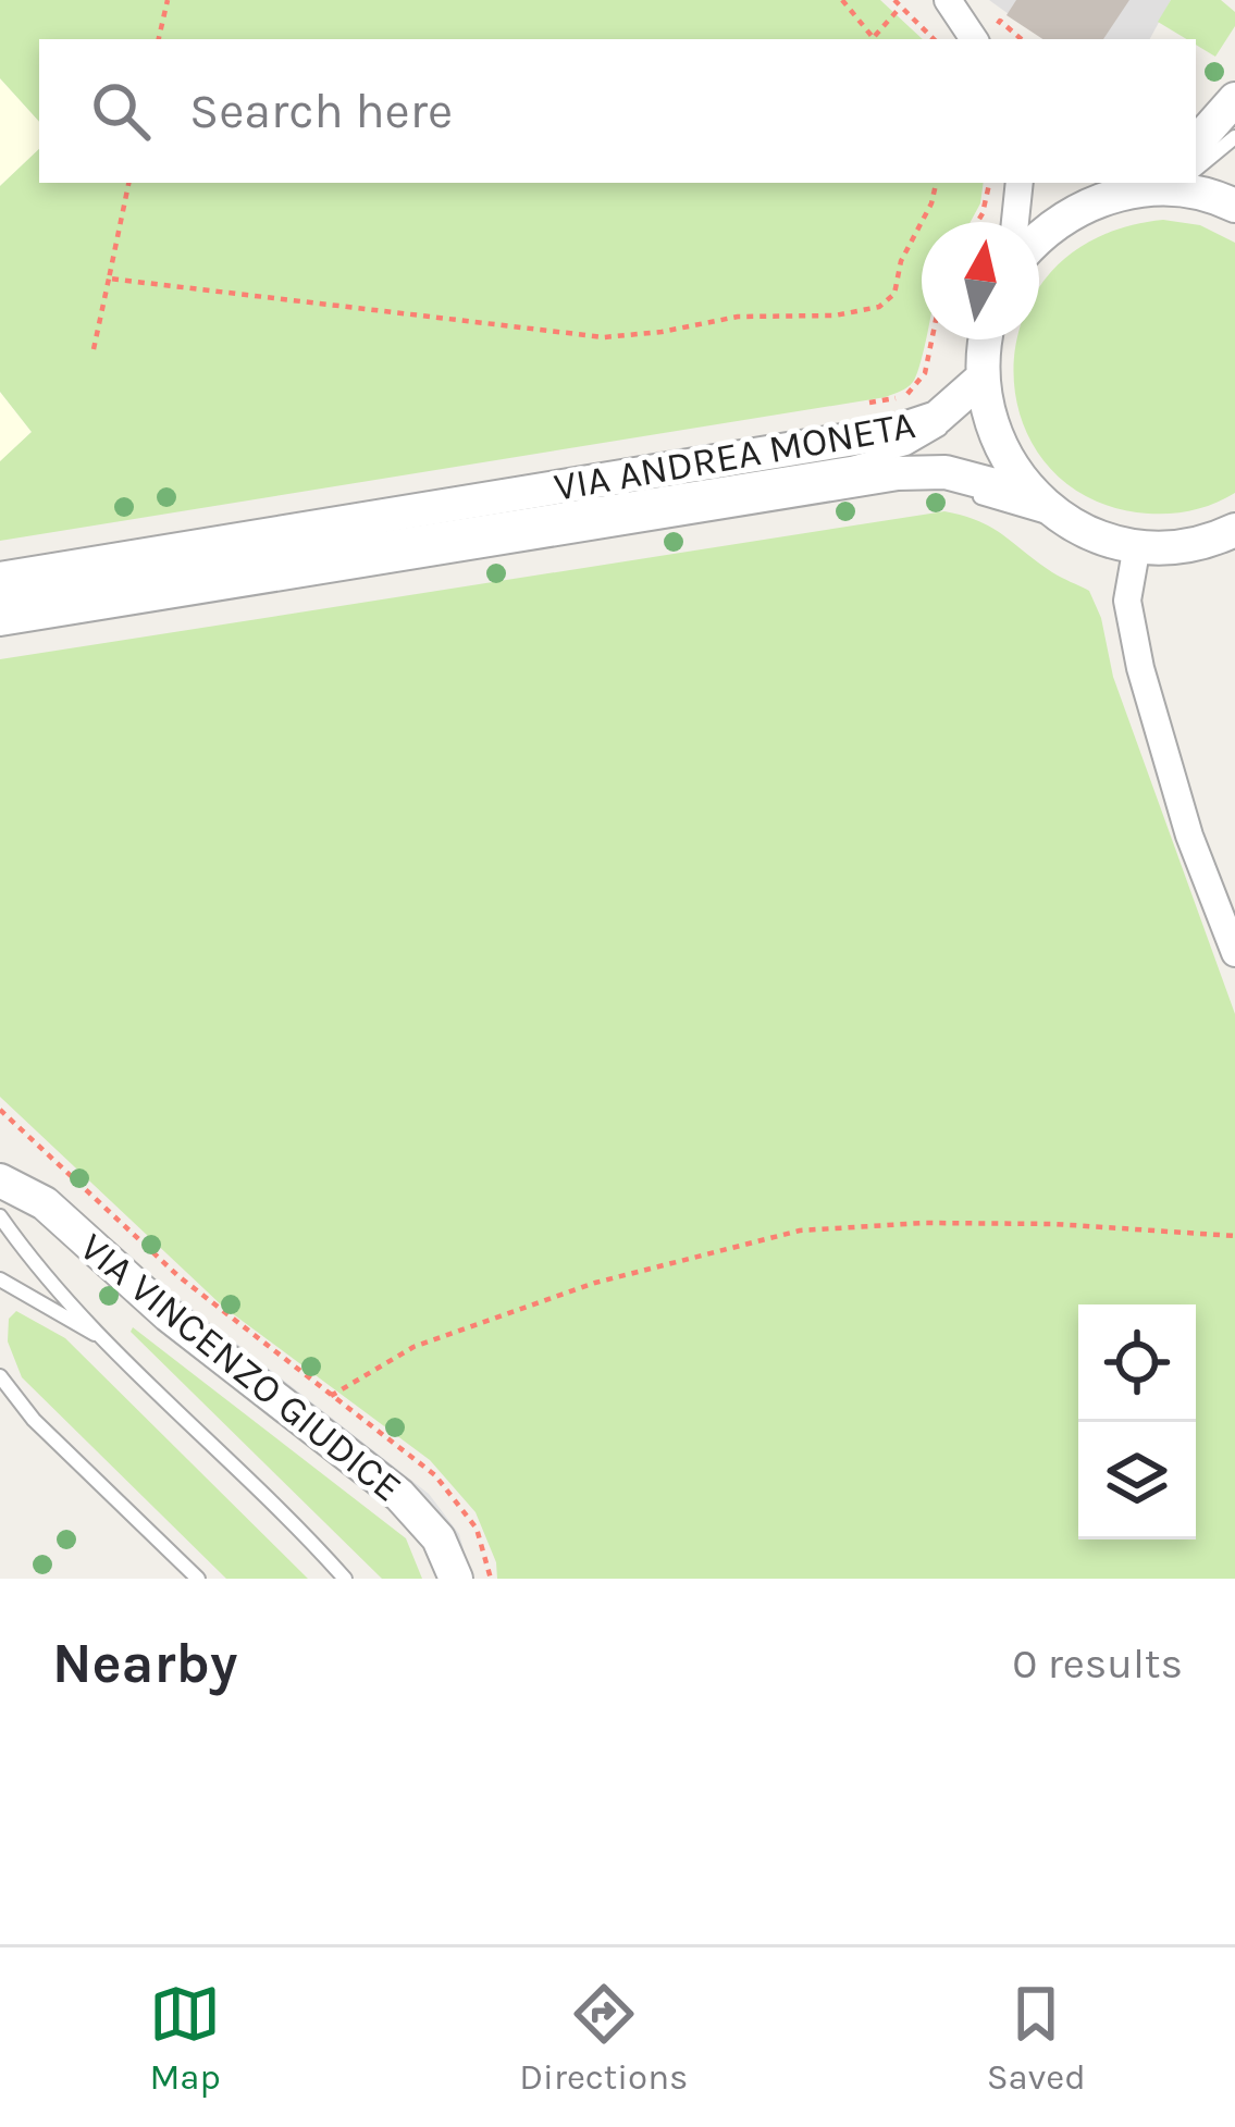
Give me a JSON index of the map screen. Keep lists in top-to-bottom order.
{
  "streets": {
    "street": ["VIA ANDREA MONETA", "VIA VINCENZO GIUDICE"]
  },
  "north": "top",
  "page": {
    "search": "Search here",
    "heading": ["Nearby", "0 results"],
    "nav": ["Map", "Directions", "Saved"]
  }
}
